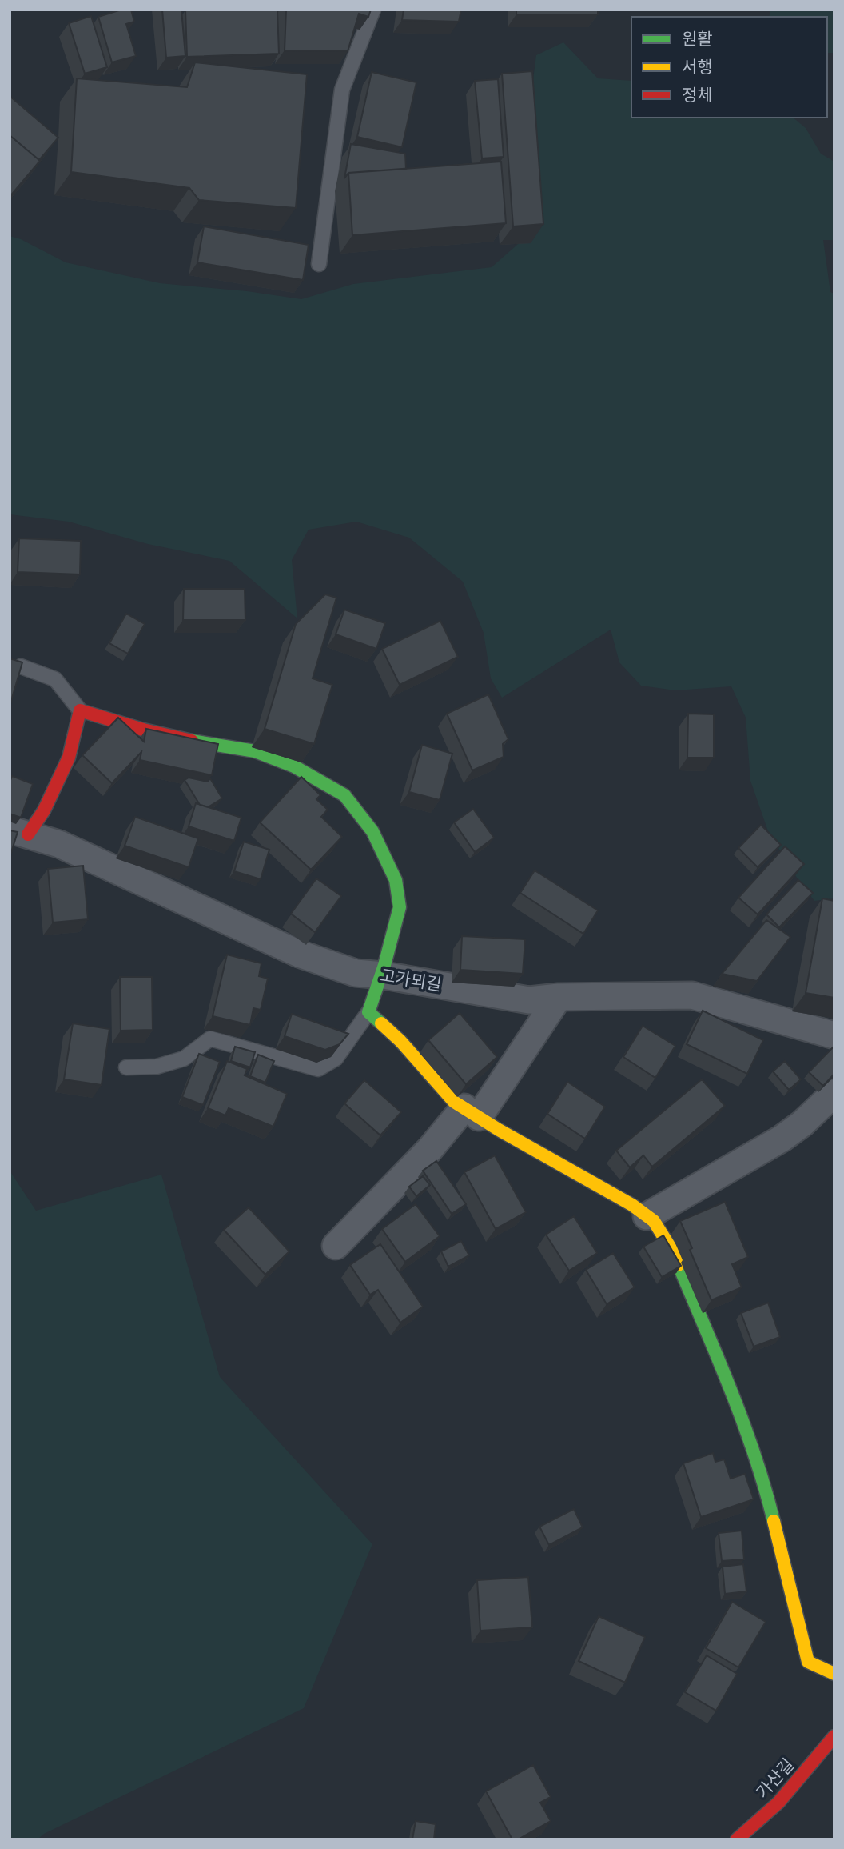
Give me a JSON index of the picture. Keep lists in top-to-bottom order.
{
  "streets": {
    "street": ["고가뫼길", "가산길"]
  },
  "legend": ["원활", "서행", "정체"]
}
